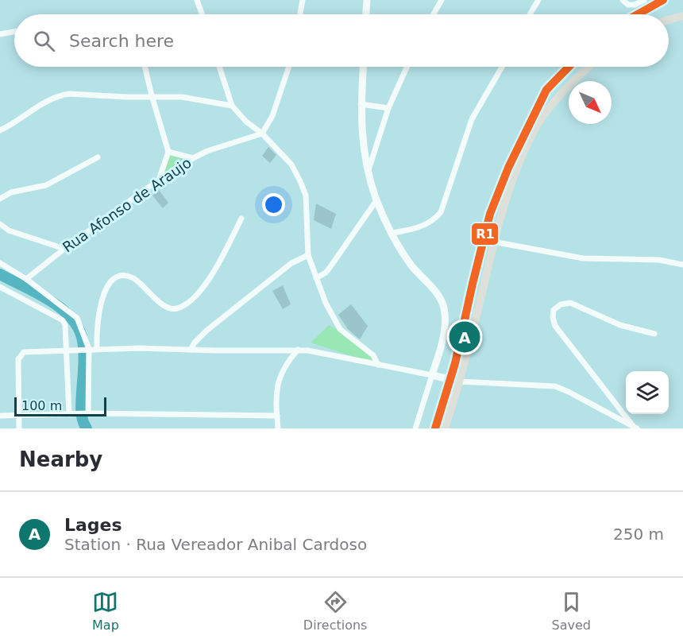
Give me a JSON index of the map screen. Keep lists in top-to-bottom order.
{
  "streets": {
    "street": ["Rua Afonso de Araujo"]
  },
  "lines": ["transit line R1"],
  "scale_bar": "100 m",
  "north": "bottom right",
  "page": {
    "search": "Search here",
    "pins": "A",
    "scale": "100 m",
    "heading": "Nearby",
    "list": [
      {
        "mark": "A",
        "name": "Lages",
        "note": "Station · Rua Vereador Anibal Cardoso",
        "value": "250 m"
      }
    ],
    "nav": ["Map", "Directions", "Saved"]
  }
}
